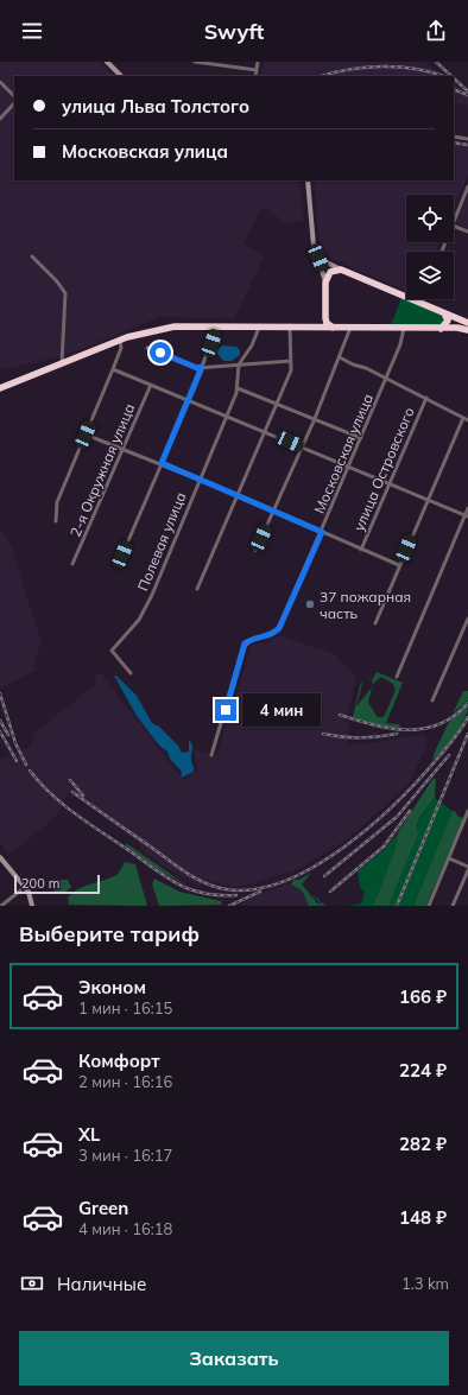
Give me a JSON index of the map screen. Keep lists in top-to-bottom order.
{
  "streets": {
    "street": [
      "Московская улица",
      "улица Островского",
      "2-я Окружная улица",
      "Полевая улица"
    ]
  },
  "places": ["37 пожарная часть"],
  "scale_bar": "200 m",
  "page": {
    "header": "Swyft",
    "banner": ["улица Льва Толстого", "Московская улица"],
    "bubble": "4 мин",
    "scale": "200 m",
    "heading": "Выберите тариф",
    "list": [
      {
        "name": "Эконом",
        "note": "1 мин · 16:15",
        "value": "166 ₽"
      },
      {
        "name": "Комфорт",
        "note": "2 мин · 16:16",
        "value": "224 ₽"
      },
      {
        "name": "XL",
        "note": "3 мин · 16:17",
        "value": "282 ₽"
      },
      {
        "name": "Green",
        "note": "4 мин · 16:18",
        "value": "148 ₽"
      }
    ],
    "pay": ["Наличные", "1.3 km"],
    "buttons": "Заказать"
  }
}
